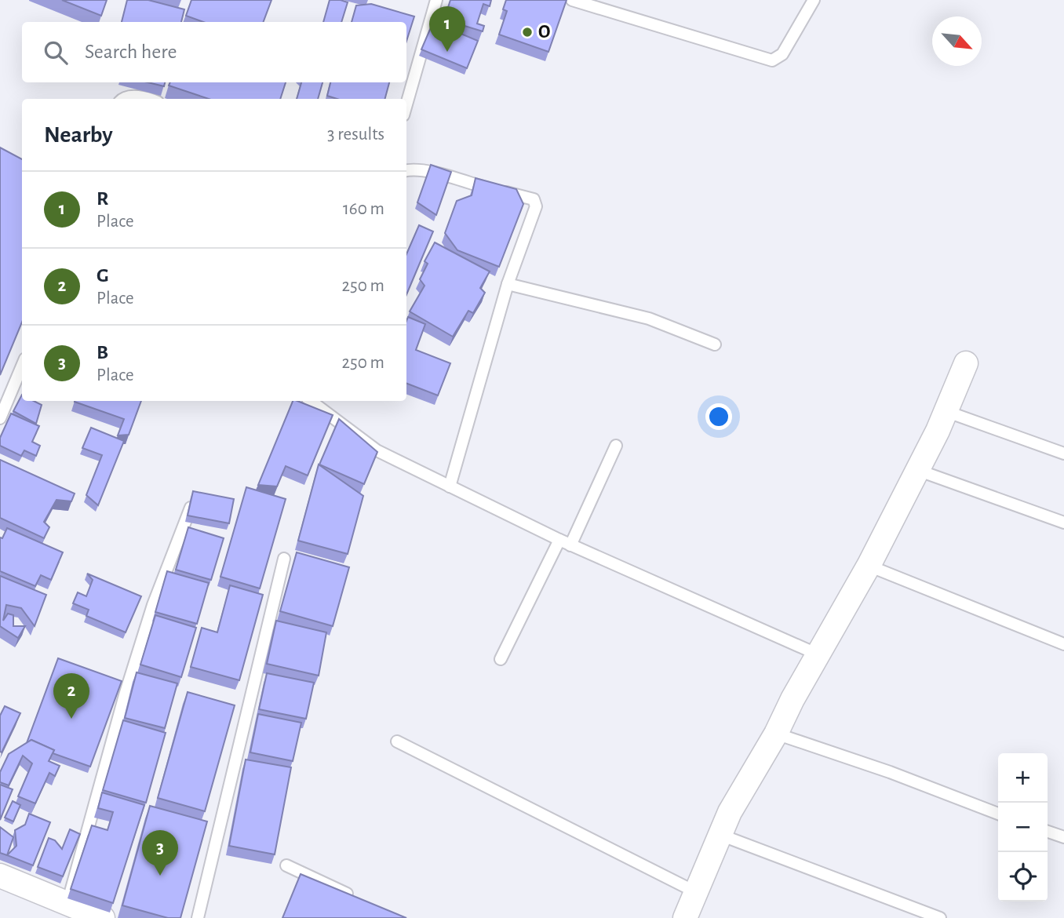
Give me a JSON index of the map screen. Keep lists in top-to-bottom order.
{
  "places": ["O"],
  "north": "bottom right",
  "page": {
    "pins": ["1", "2", "3"],
    "search": "Search here",
    "heading": ["Nearby", "3 results"],
    "list": [
      {
        "mark": "1",
        "name": "R",
        "note": "Place",
        "value": "160 m"
      },
      {
        "mark": "2",
        "name": "G",
        "note": "Place",
        "value": "250 m"
      },
      {
        "mark": "3",
        "name": "B",
        "note": "Place",
        "value": "250 m"
      }
    ],
    "map_buttons": ["+", "−"]
  }
}
